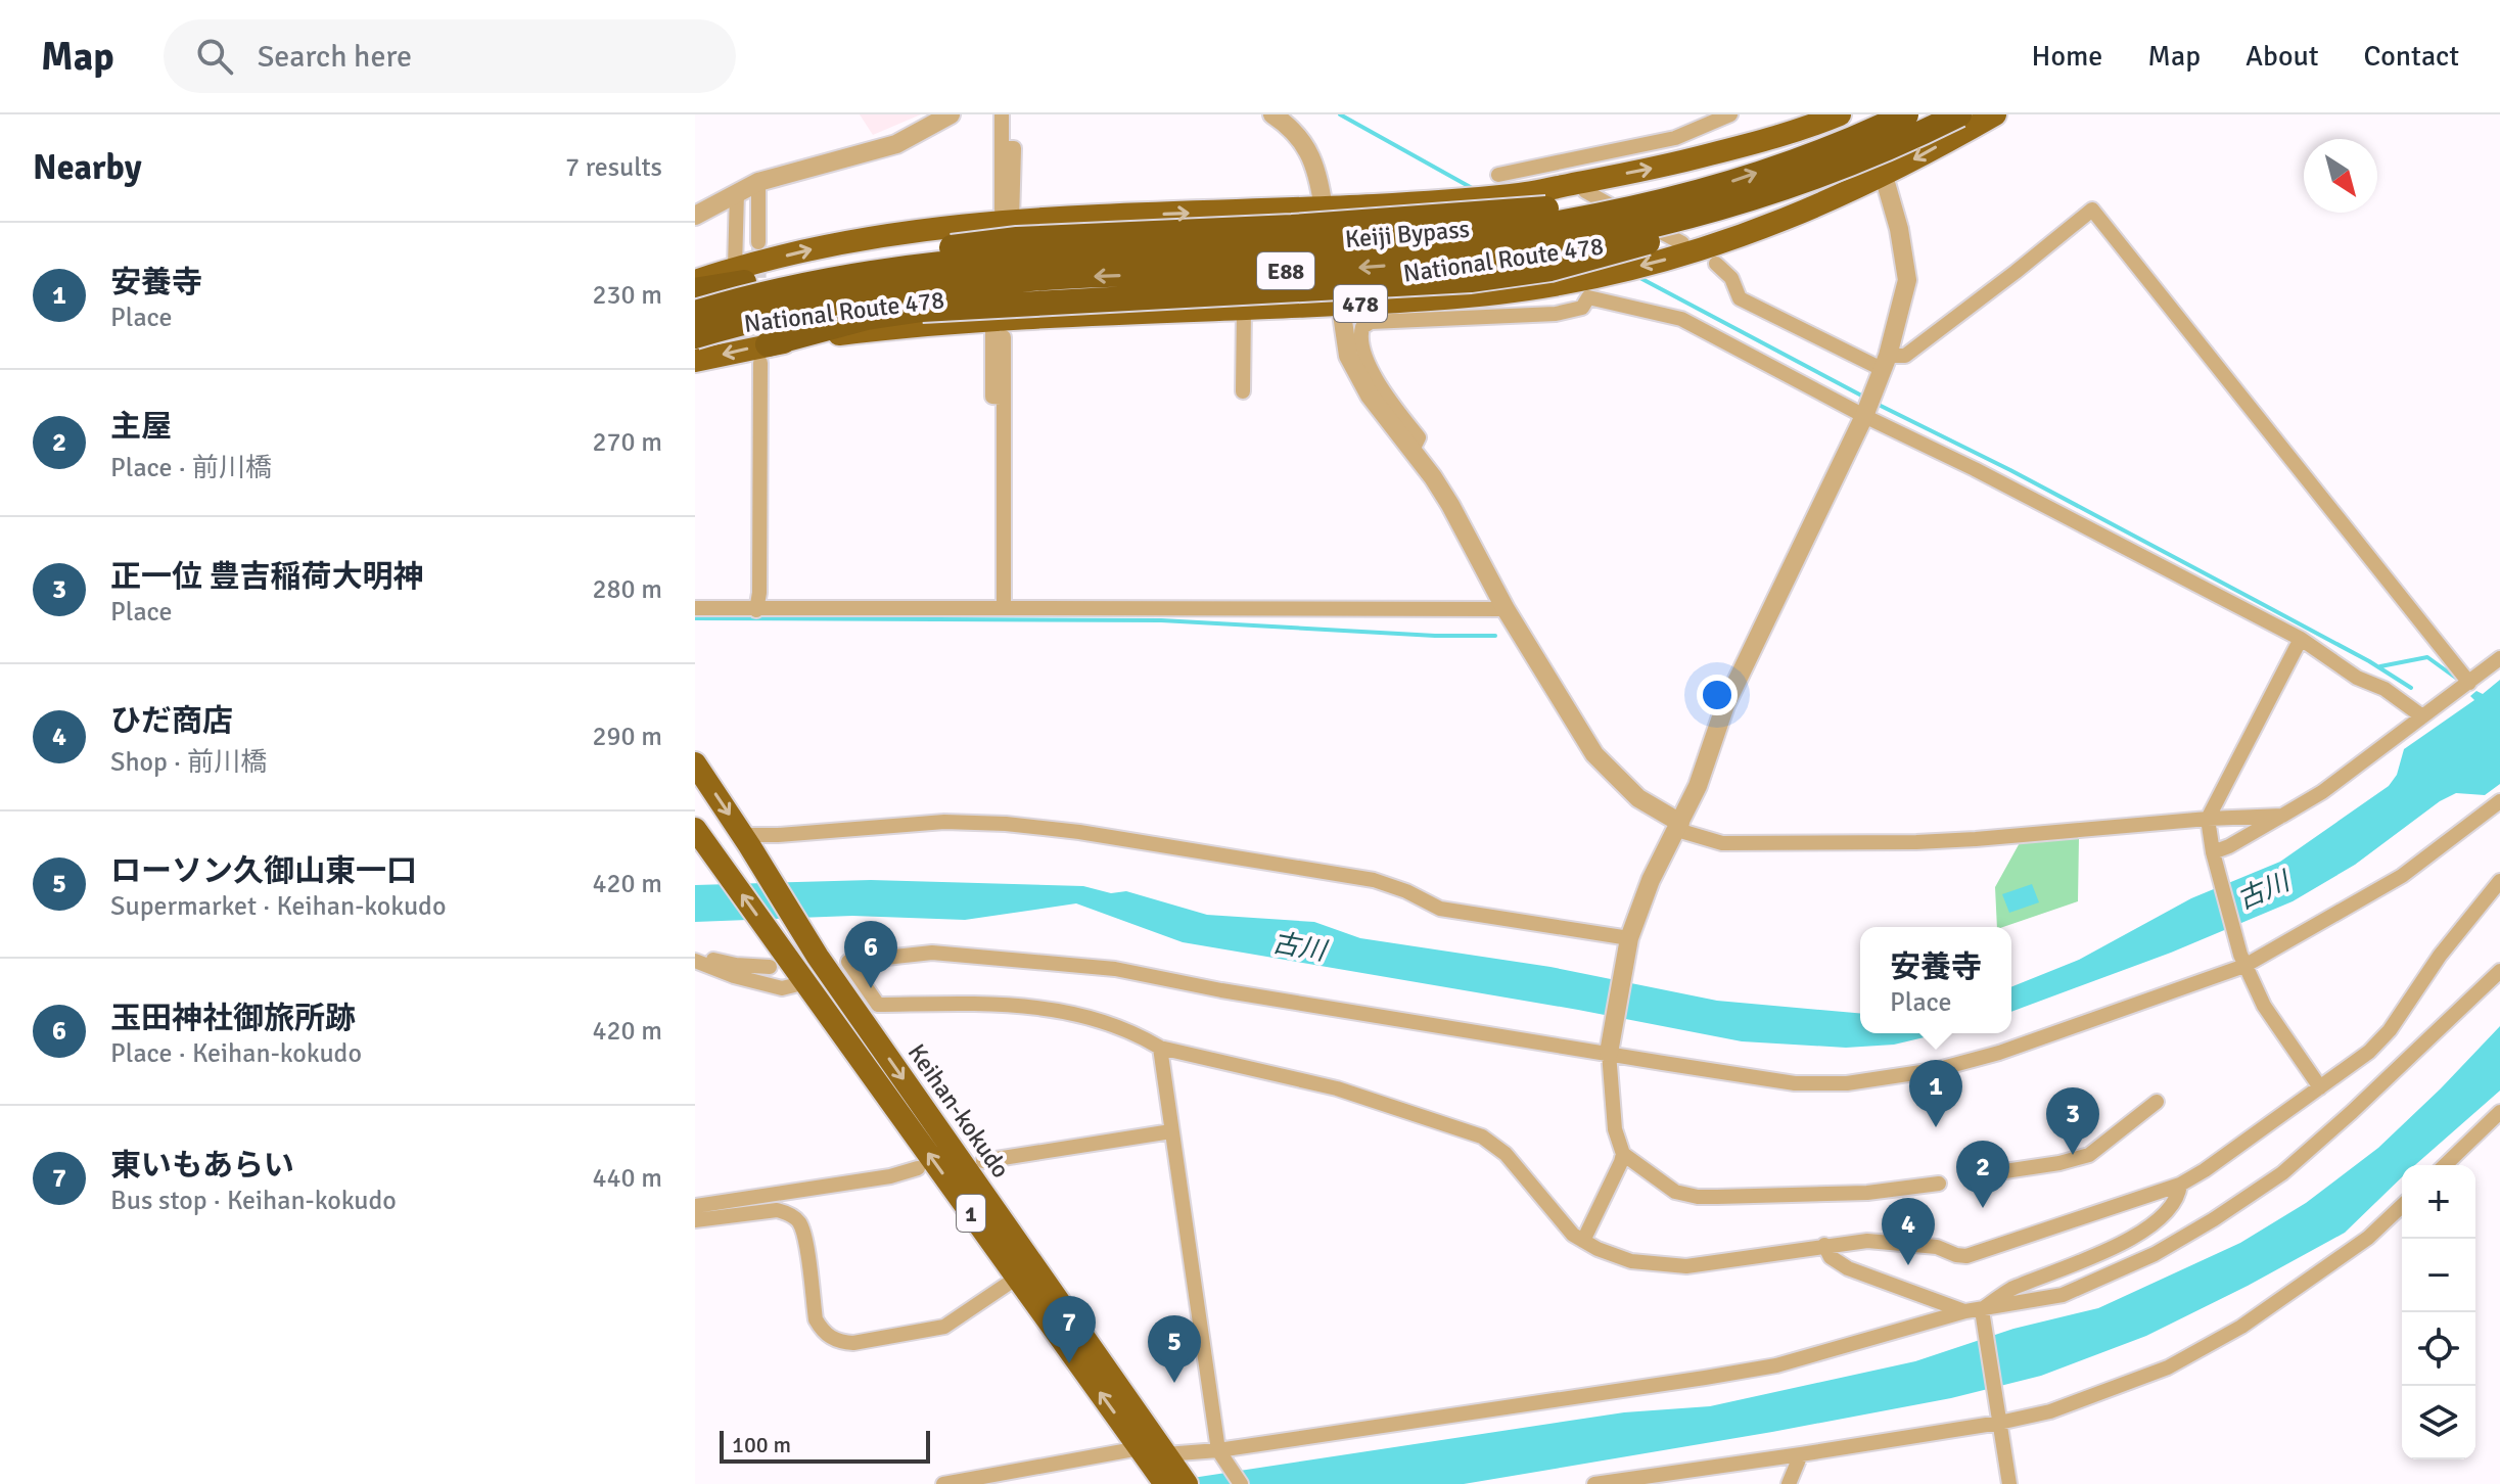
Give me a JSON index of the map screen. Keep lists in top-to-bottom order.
{
  "streets": {
    "highway": [
      "Keiji Bypass",
      "National Route 478",
      "E88",
      "478",
      "Keihan-kokudo",
      "1"
    ]
  },
  "water": ["古川"],
  "scale_bar": "100 m",
  "north": "bottom right",
  "page": {
    "header": "Map",
    "search": "Search here",
    "nav": [
      "Home",
      "Map",
      "About",
      "Contact"
    ],
    "heading": ["Nearby", "7 results"],
    "list": [
      {
        "mark": "1",
        "name": "安養寺",
        "note": "Place",
        "value": "230 m"
      },
      {
        "mark": "2",
        "name": "主屋",
        "note": "Place · 前川橋",
        "value": "270 m"
      },
      {
        "mark": "3",
        "name": "正一位 豊吉稲荷大明神",
        "note": "Place",
        "value": "280 m"
      },
      {
        "mark": "4",
        "name": "ひだ商店",
        "note": "Shop · 前川橋",
        "value": "290 m"
      },
      {
        "mark": "5",
        "name": "ローソン久御山東一口",
        "note": "Supermarket · Keihan-kokudo",
        "value": "420 m"
      },
      {
        "mark": "6",
        "name": "玉田神社御旅所跡",
        "note": "Place · Keihan-kokudo",
        "value": "420 m"
      },
      {
        "mark": "7",
        "name": "東いもあらい",
        "note": "Bus stop · Keihan-kokudo",
        "value": "440 m"
      }
    ],
    "pins": [
      "6",
      "1",
      "3",
      "2",
      "4",
      "7",
      "5"
    ],
    "popup": ["安養寺", "Place"],
    "map_buttons": ["+", "−"],
    "scale": "100 m"
  }
}
